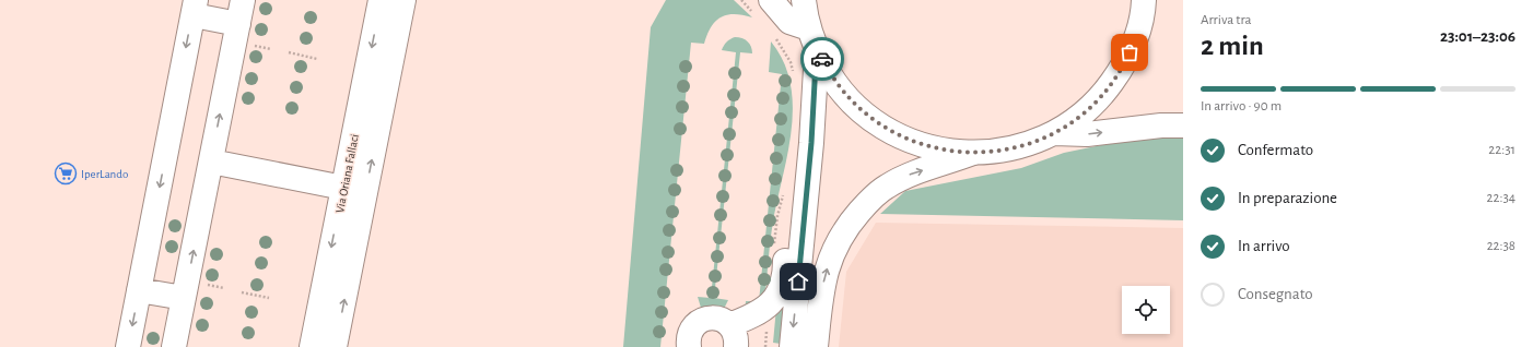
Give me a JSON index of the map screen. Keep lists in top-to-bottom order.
{
  "streets": {
    "street": ["Via Oriana Fallaci"]
  },
  "places": {
    "supermarket": ["IperLando"]
  },
  "page": {
    "heading": ["2 min", "Arriva tra", "23:01–23:06"],
    "bar": "In arrivo · 90 m",
    "list": [
      ["Confermato", "22:31"],
      ["In preparazione", "22:34"],
      ["In arrivo", "22:38"],
      "Consegnato"
    ]
  }
}
